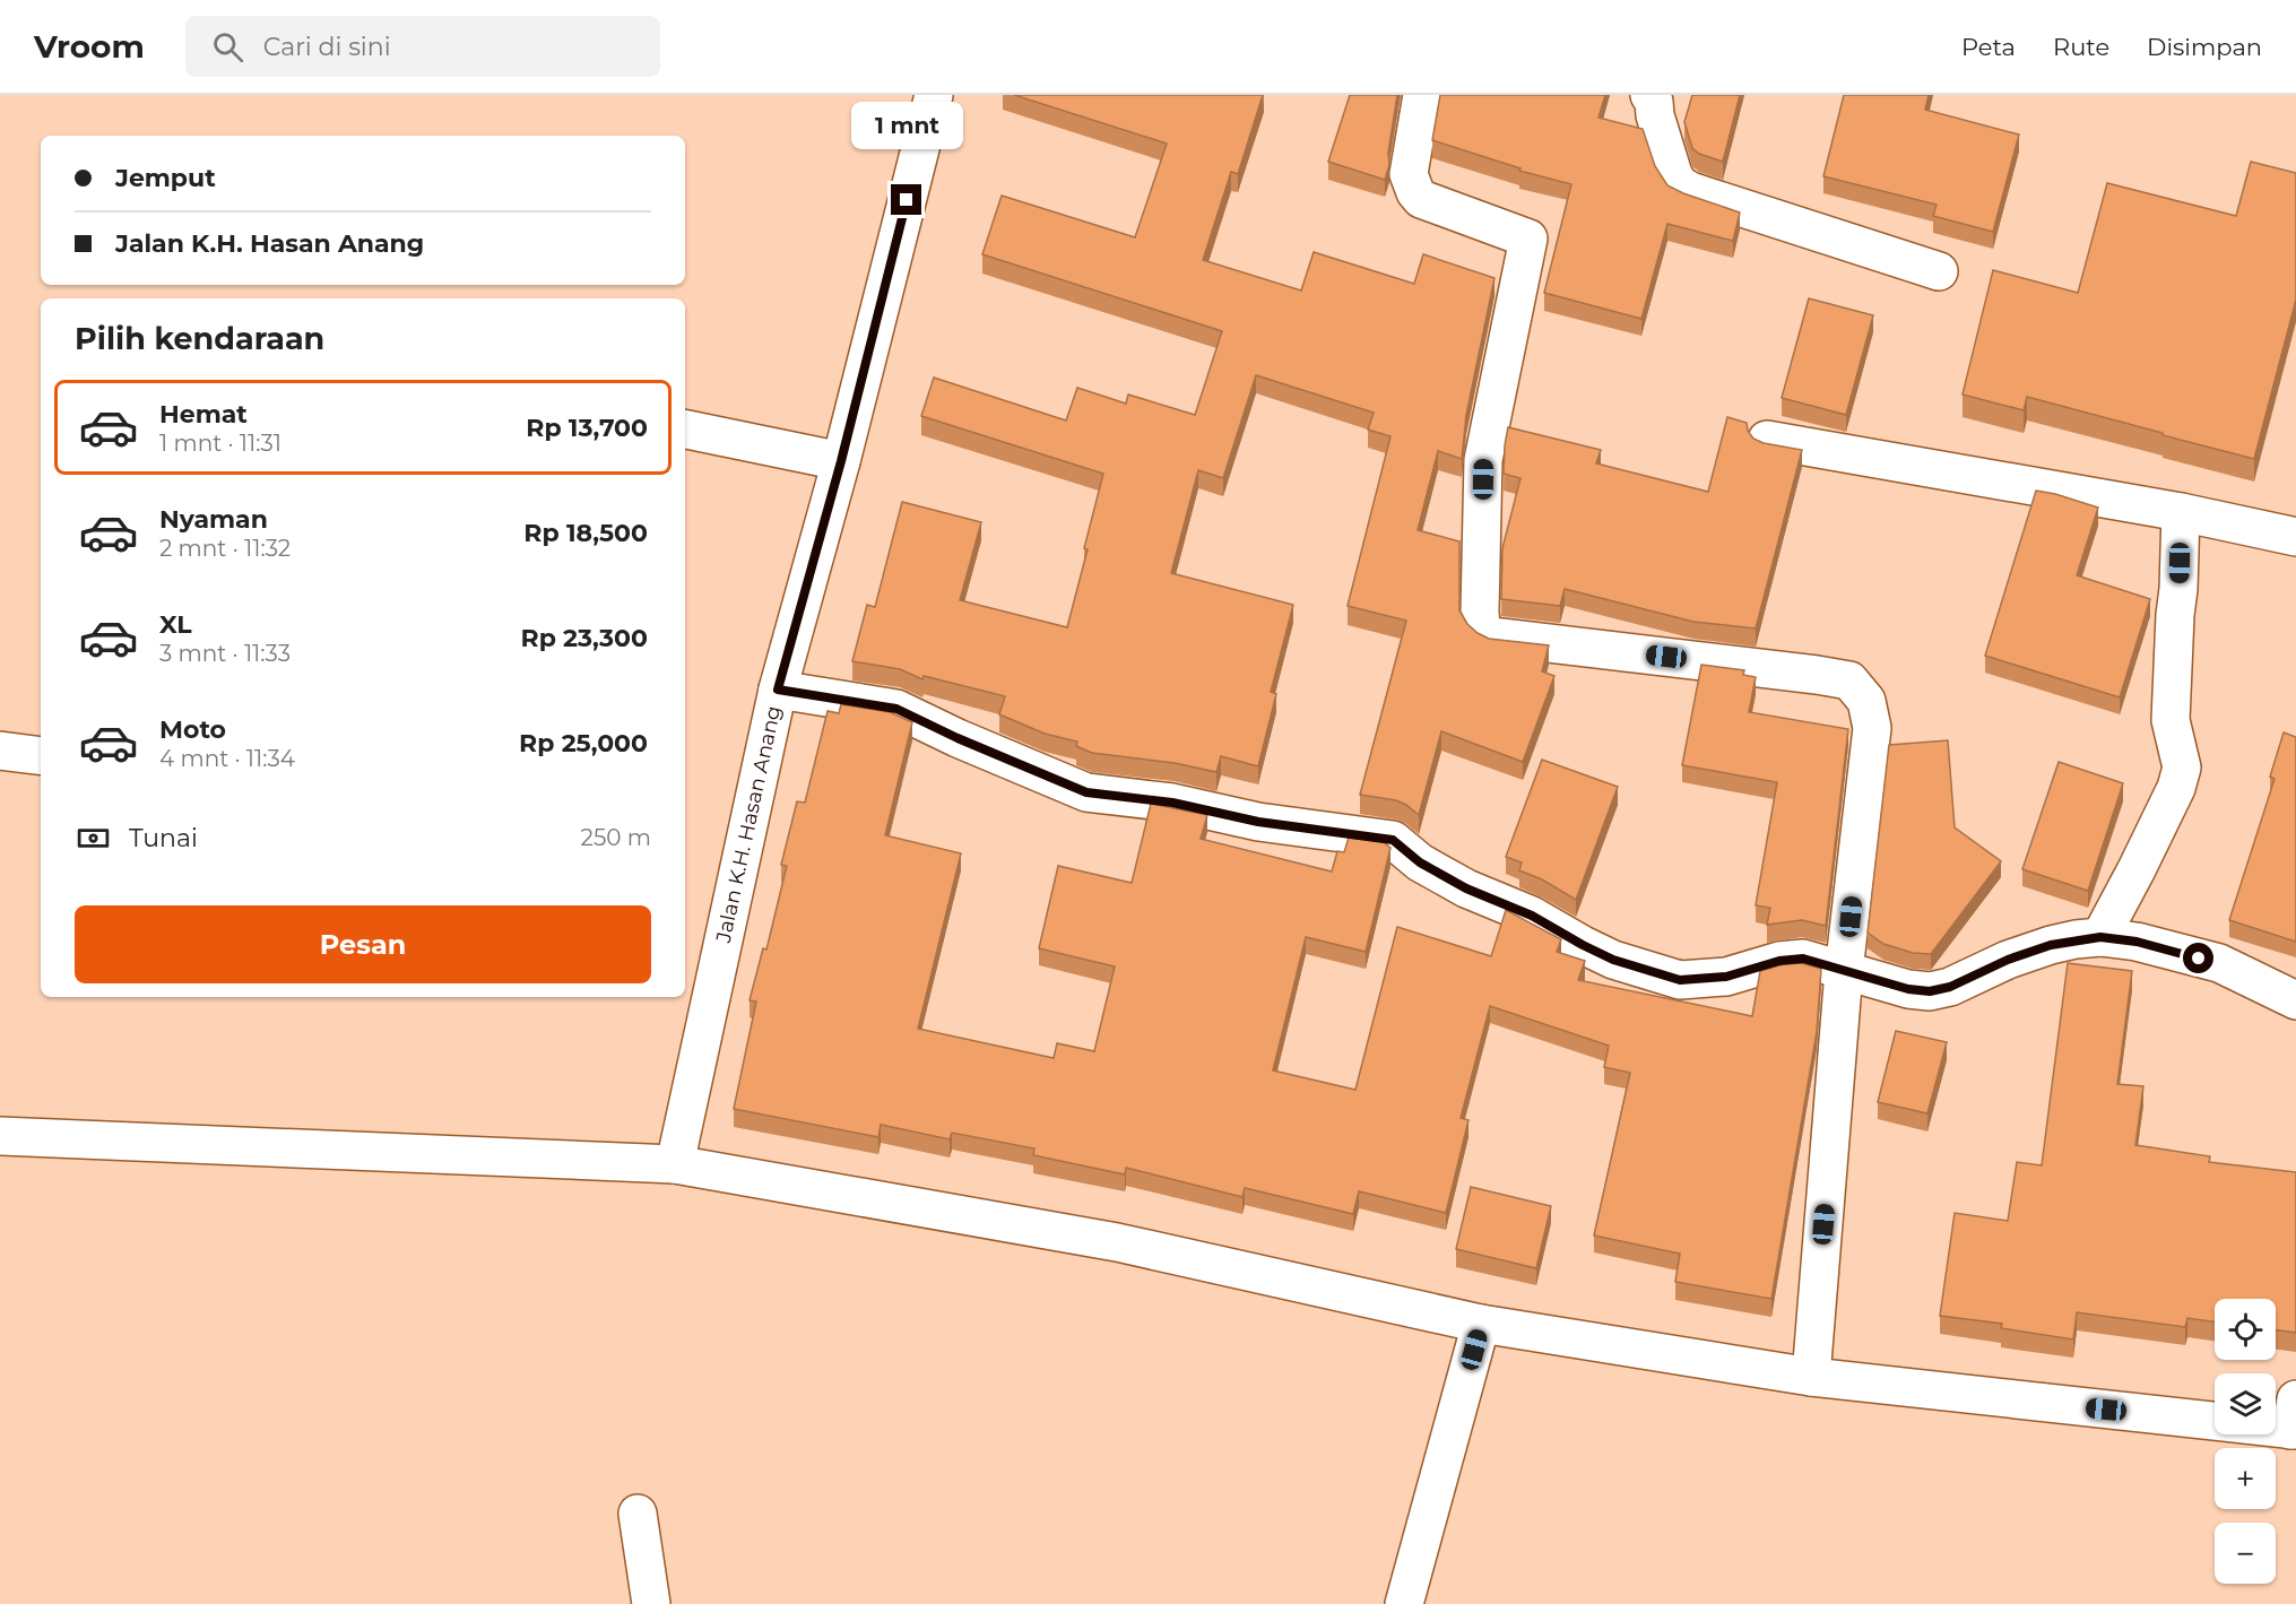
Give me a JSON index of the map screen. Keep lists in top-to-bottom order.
{
  "streets": {
    "street": ["Jalan K.H. Hasan Anang"]
  },
  "page": {
    "header": "Vroom",
    "search": "Cari di sini",
    "nav": ["Peta", "Rute", "Disimpan"],
    "bubble": "1 mnt",
    "banner": ["Jemput", "Jalan K.H. Hasan Anang"],
    "heading": "Pilih kendaraan",
    "list": [
      {
        "name": "Hemat",
        "note": "1 mnt · 11:31",
        "value": "Rp 13,700"
      },
      {
        "name": "Nyaman",
        "note": "2 mnt · 11:32",
        "value": "Rp 18,500"
      },
      {
        "name": "XL",
        "note": "3 mnt · 11:33",
        "value": "Rp 23,300"
      },
      {
        "name": "Moto",
        "note": "4 mnt · 11:34",
        "value": "Rp 25,000"
      }
    ],
    "pay": ["Tunai", "250 m"],
    "buttons": "Pesan",
    "map_buttons": ["+", "−"]
  }
}
